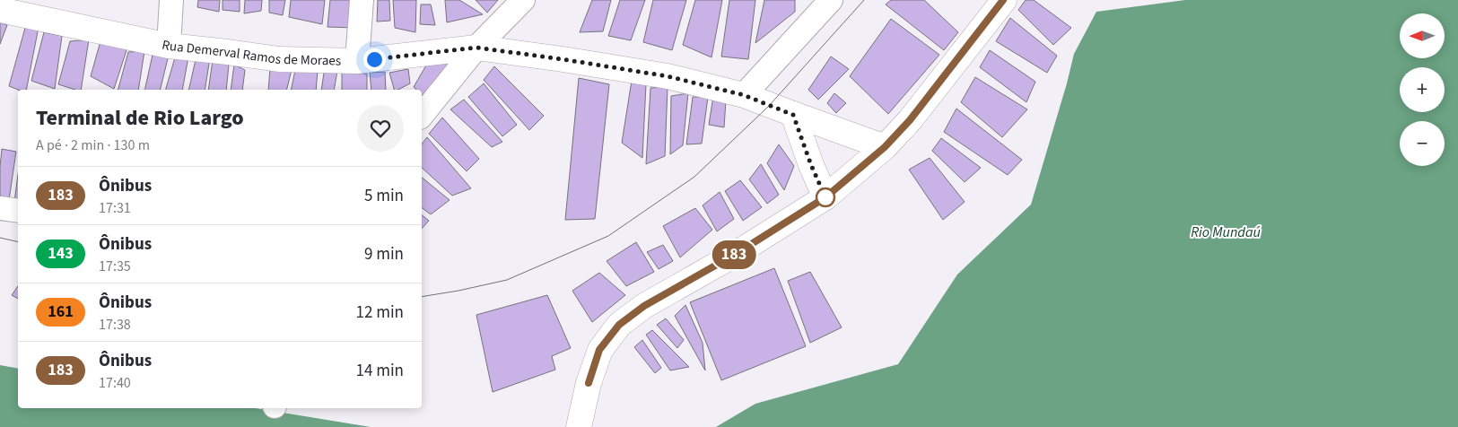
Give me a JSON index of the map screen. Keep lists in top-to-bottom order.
{
  "streets": {
    "street": ["Rua Demerval Ramos de Moraes"]
  },
  "water": ["Rio Mundaú"],
  "lines": ["bus line 183"],
  "north": "left",
  "page": {
    "on_map": "183",
    "map_buttons": ["+", "−"],
    "heading": ["Terminal de Rio Largo", "A pé · 2 min · 130 m"],
    "list": [
      {
        "mark": "183",
        "name": "Ônibus",
        "note": "17:31",
        "value": "5 min"
      },
      {
        "mark": "143",
        "name": "Ônibus",
        "note": "17:35",
        "value": "9 min"
      },
      {
        "mark": "161",
        "name": "Ônibus",
        "note": "17:38",
        "value": "12 min"
      },
      {
        "mark": "183",
        "name": "Ônibus",
        "note": "17:40",
        "value": "14 min"
      }
    ]
  }
}
